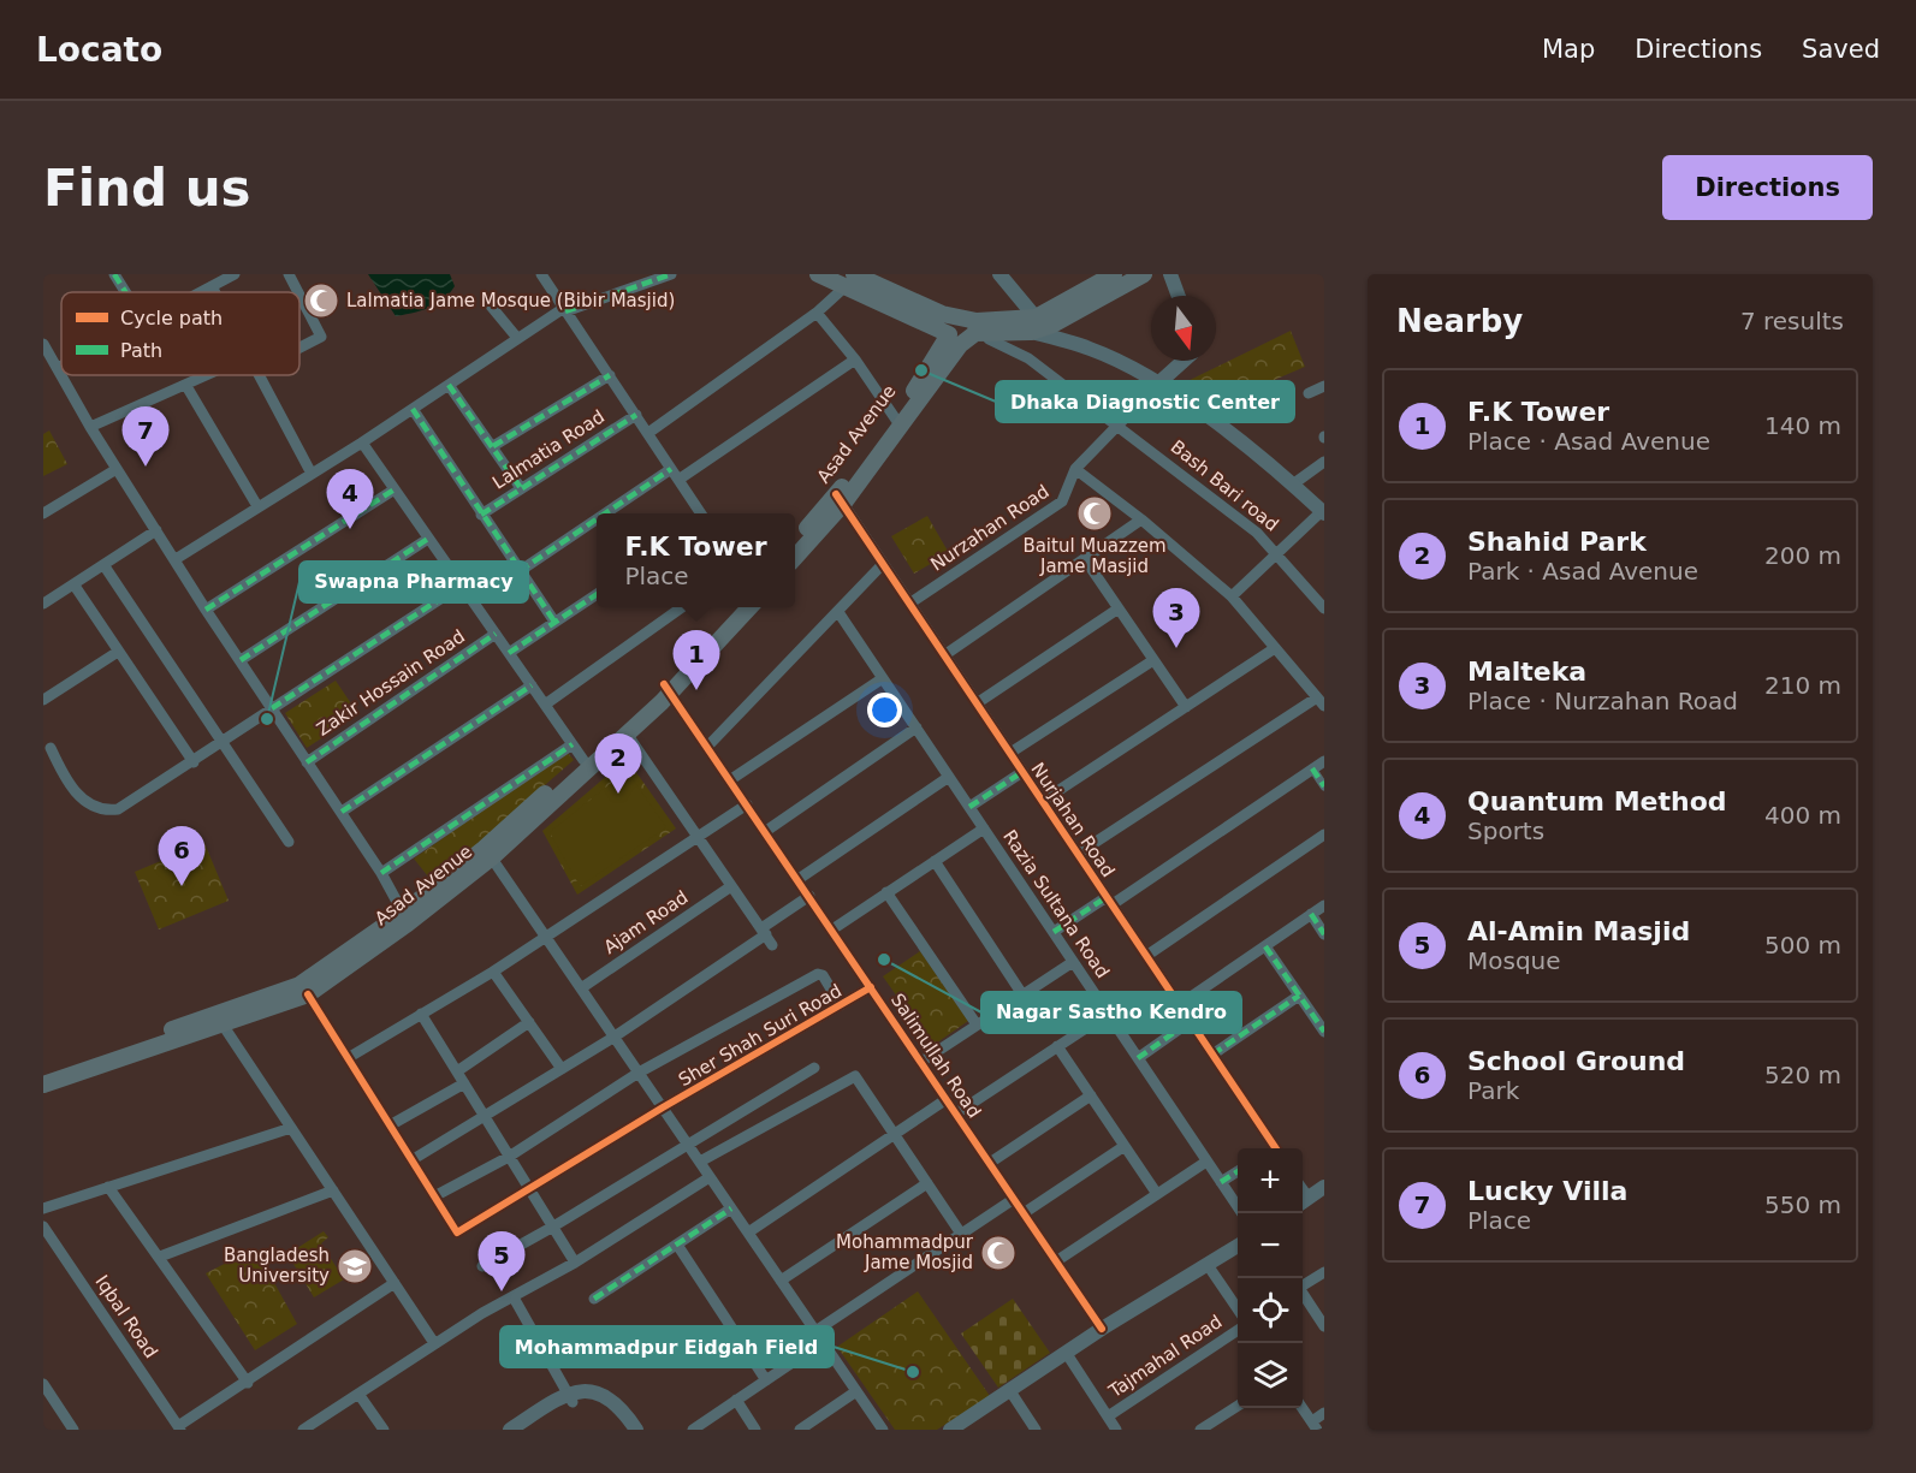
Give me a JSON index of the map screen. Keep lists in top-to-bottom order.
{
  "streets": {
    "main road": ["Asad Avenue"],
    "street": [
      "Lalmatia Road",
      "Bash Bari road",
      "Nurzahan Road",
      "Zakir Hossain Road",
      "Nurjahan Road",
      "Razia Sultana Road",
      "Ajam Road",
      "Sher Shah Suri Road",
      "Salimullah Road",
      "Iqbal Road",
      "Tajmahal Road"
    ]
  },
  "crossings": [
    ["Asad Avenue", "Bash Bari road"],
    ["Asad Avenue", "Zakir Hossain Road"],
    ["Asad Avenue", "Nurjahan Road"],
    ["Asad Avenue", "Salimullah Road"],
    ["Nurzahan Road", "Nurjahan Road"],
    ["Razia Sultana Road", "Salimullah Road"],
    ["Sher Shah Suri Road", "Salimullah Road"]
  ],
  "places": {
    "mosque": ["Lalmatia Jame Mosque (Bibir Masjid)", "Baitul Muazzem Jame Masjid", "Mohammadpur Jame Mosjid"],
    "other": [
      "Dhaka Diagnostic Center",
      "Swapna Pharmacy",
      "Nagar Sastho Kendro",
      "Mohammadpur Eidgah Field"
    ],
    "school or university": ["Bangladesh University"]
  },
  "legend": ["Cycle path", "Path"],
  "north": "bottom",
  "page": {
    "header": "Locato",
    "nav": ["Map", "Directions", "Saved"],
    "buttons": "Directions",
    "title": "Find us",
    "heading": ["Nearby", "7 results"],
    "list": [
      {
        "mark": "1",
        "name": "F.K Tower",
        "note": "Place · Asad Avenue",
        "value": "140 m"
      },
      {
        "mark": "2",
        "name": "Shahid Park",
        "note": "Park · Asad Avenue",
        "value": "200 m"
      },
      {
        "mark": "3",
        "name": "Malteka",
        "note": "Place · Nurzahan Road",
        "value": "210 m"
      },
      {
        "mark": "4",
        "name": "Quantum Method",
        "note": "Sports",
        "value": "400 m"
      },
      {
        "mark": "5",
        "name": "Al-Amin Masjid",
        "note": "Mosque",
        "value": "500 m"
      },
      {
        "mark": "6",
        "name": "School Ground",
        "note": "Park",
        "value": "520 m"
      },
      {
        "mark": "7",
        "name": "Lucky Villa",
        "note": "Place",
        "value": "550 m"
      }
    ],
    "pins": [
      "7",
      "4",
      "3",
      "1",
      "2",
      "6",
      "5"
    ],
    "popup": ["F.K Tower", "Place"],
    "map_buttons": ["+", "−"]
  }
}
